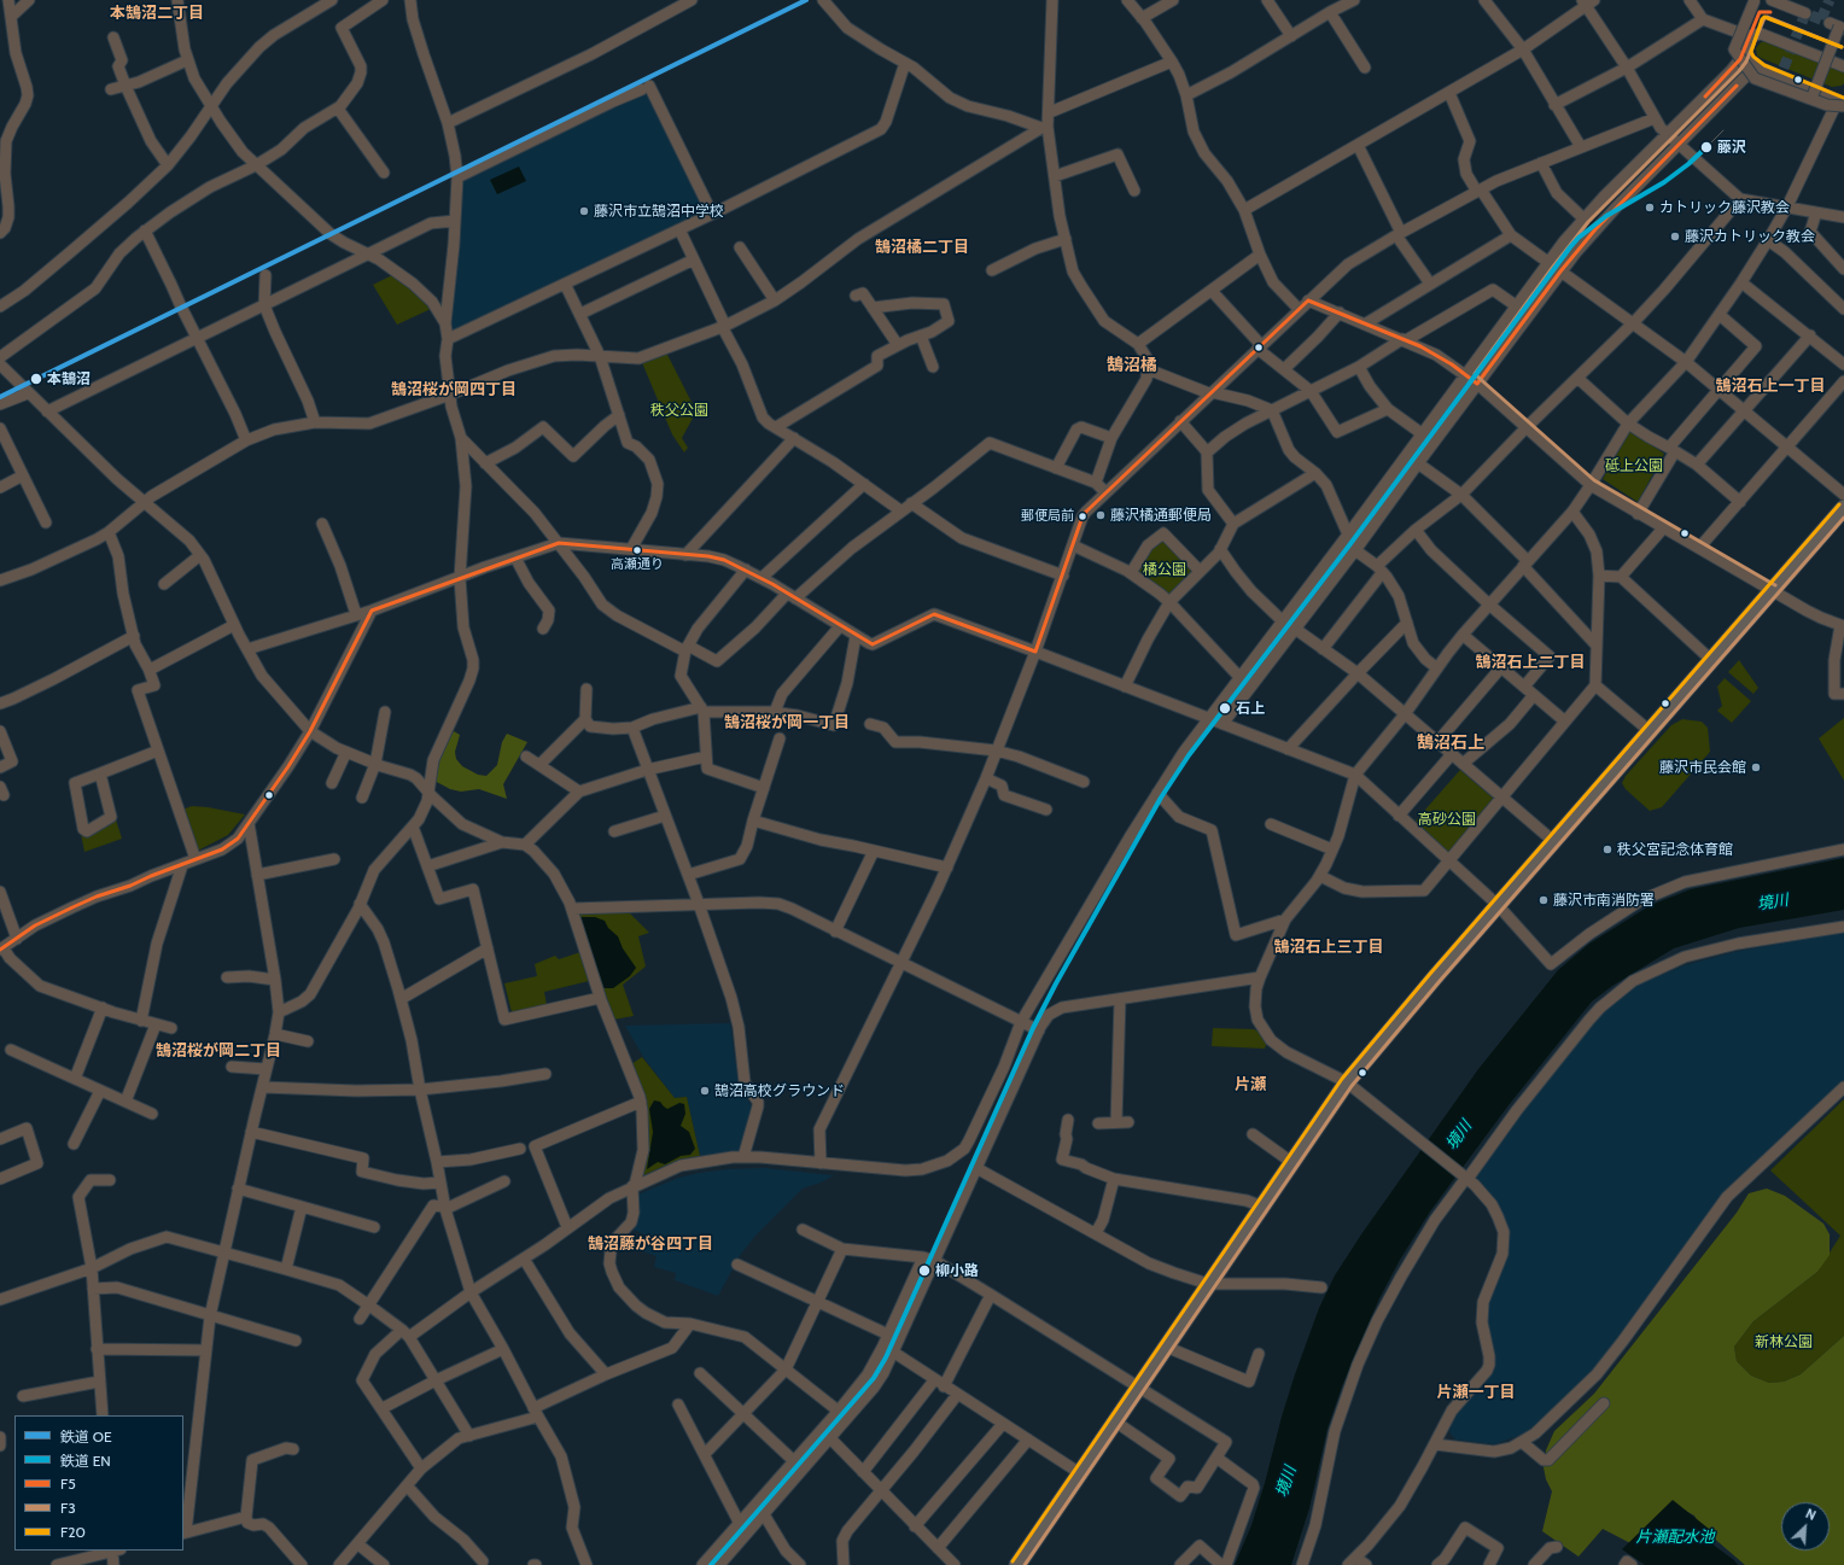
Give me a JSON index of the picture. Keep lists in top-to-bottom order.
{
  "districts": [
    "本鵠沼二丁目",
    "鵠沼橘二丁目",
    "鵠沼橘",
    "鵠沼石上一丁目",
    "鵠沼桜が岡四丁目",
    "鵠沼石上二丁目",
    "鵠沼桜が岡一丁目",
    "鵠沼石上",
    "鵠沼石上三丁目",
    "鵠沼桜が岡二丁目",
    "片瀬",
    "鵠沼藤が谷四丁目",
    "片瀬一丁目"
  ],
  "water": ["境川", "片瀬配水池"],
  "parks": [
    "秩父公園",
    "砥上公園",
    "橘公園",
    "高砂公園",
    "新林公園"
  ],
  "places": [
    "藤沢",
    "カトリック藤沢教会",
    "藤沢市立鵠沼中学校",
    "藤沢カトリック教会",
    "本鵠沼",
    "藤沢橘通郵便局",
    "郵便局前",
    "高瀬通り",
    "石上",
    "藤沢市民会館",
    "秩父宮記念体育館",
    "藤沢市南消防署",
    "鵠沼高校グラウンド",
    "柳小路"
  ],
  "lines": [
    "rail line OE",
    "transit line F5",
    "transit line F3",
    "transit line F20",
    "rail line EN"
  ],
  "legend": [
    "鉄道 OE",
    "鉄道 EN",
    "F5",
    "F3",
    "F20"
  ],
  "north": "top right"
}
